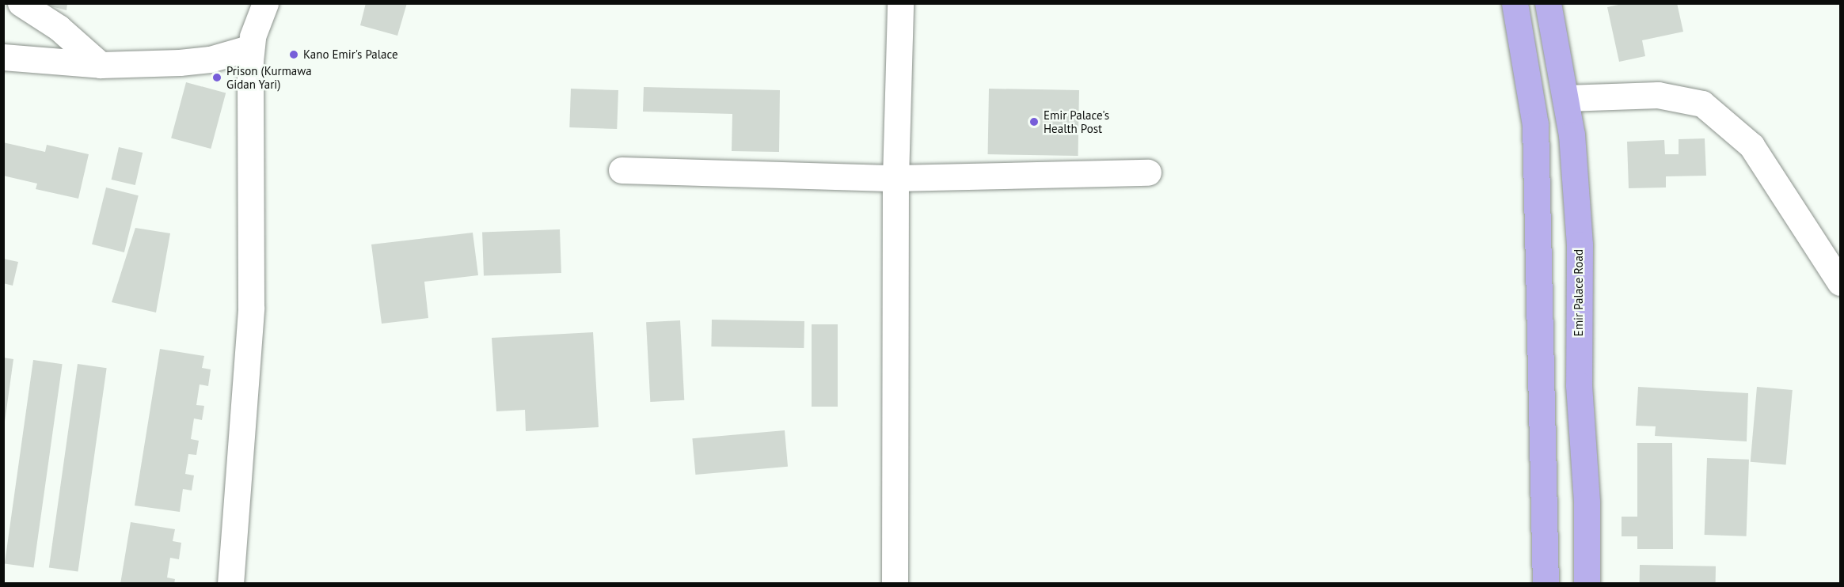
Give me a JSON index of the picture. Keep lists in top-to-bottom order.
{
  "streets": {
    "main road": ["Emir Palace Road"]
  },
  "places": ["Kano Emir's Palace", "Prison (Kurmawa Gidan Yari)", "Emir Palace's Health Post"]
}
